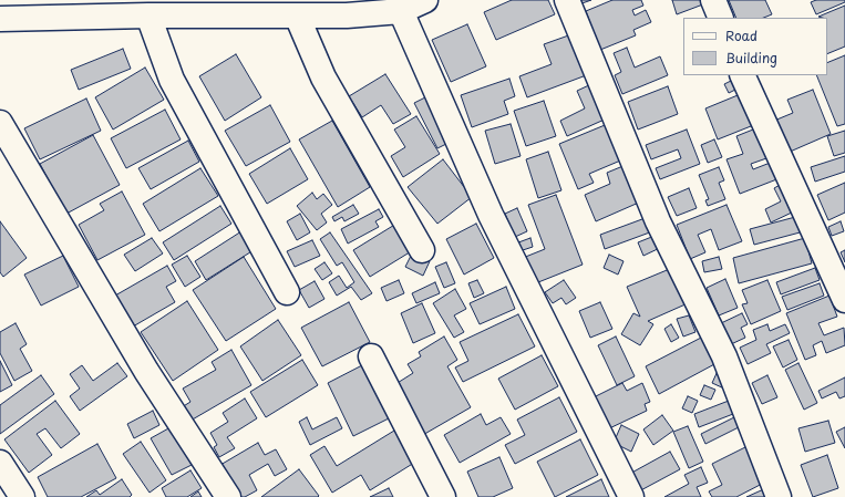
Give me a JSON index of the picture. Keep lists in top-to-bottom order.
{
  "legend": ["Road", "Building"]
}
